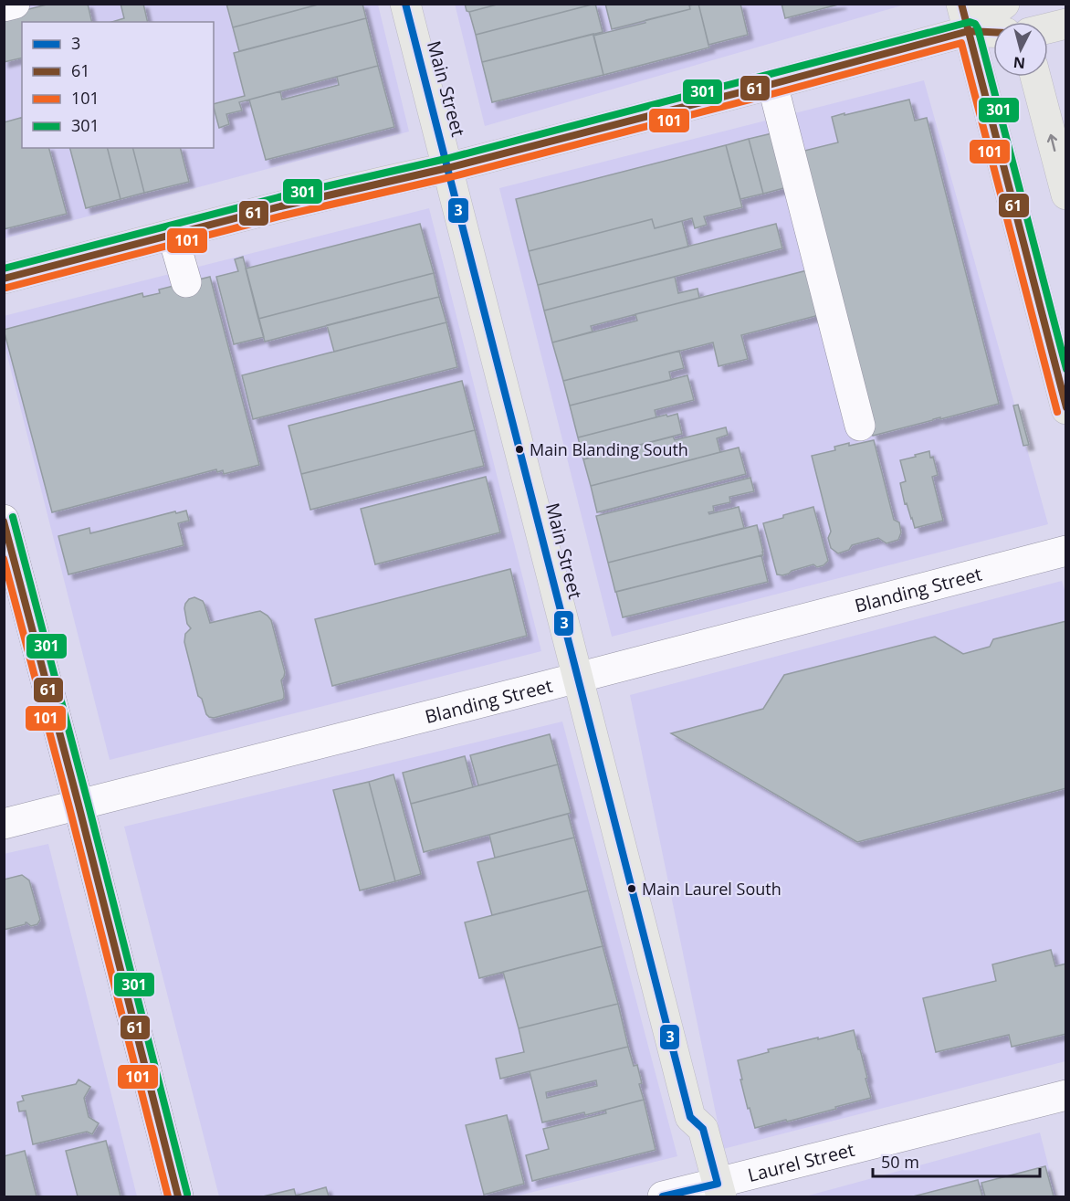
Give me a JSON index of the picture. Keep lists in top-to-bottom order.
{
  "streets": {
    "main road": ["Main Street"],
    "street": ["Blanding Street", "Laurel Street"]
  },
  "crossings": [
    ["Main Street", "Blanding Street"],
    ["Main Street", "Laurel Street"]
  ],
  "places": ["Main Blanding South", "Main Laurel South"],
  "lines": [
    "transit line 3",
    "transit line 61",
    "transit line 301",
    "transit line 101"
  ],
  "legend": [
    "3",
    "61",
    "101",
    "301"
  ],
  "scale_bar": "50 m",
  "north": "bottom"
}
